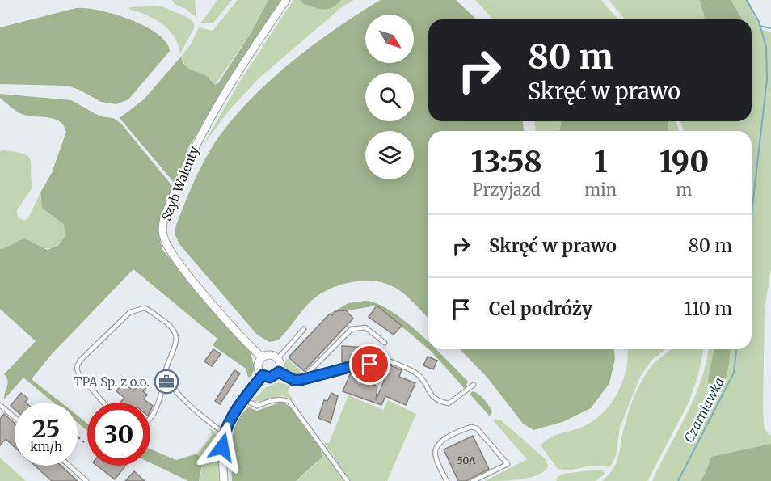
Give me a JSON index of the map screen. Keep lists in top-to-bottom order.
{
  "streets": {
    "street": ["Szyb Walenty"]
  },
  "water": ["Czarniawka"],
  "places": {
    "office": ["TPA Sp. z o.o."]
  },
  "house_numbers": ["50A"],
  "north": "bottom right",
  "page": {
    "turn": ["80 m", "Skręć w prawo"],
    "eta": [
      "13:58",
      "Przyjazd",
      "1",
      "min",
      "190",
      "m"
    ],
    "list": [
      {
        "name": "Skręć w prawo",
        "value": "80 m"
      },
      {
        "name": "Cel podróży",
        "value": "110 m"
      }
    ],
    "speed": "25 km/h",
    "limit": "30"
  }
}
